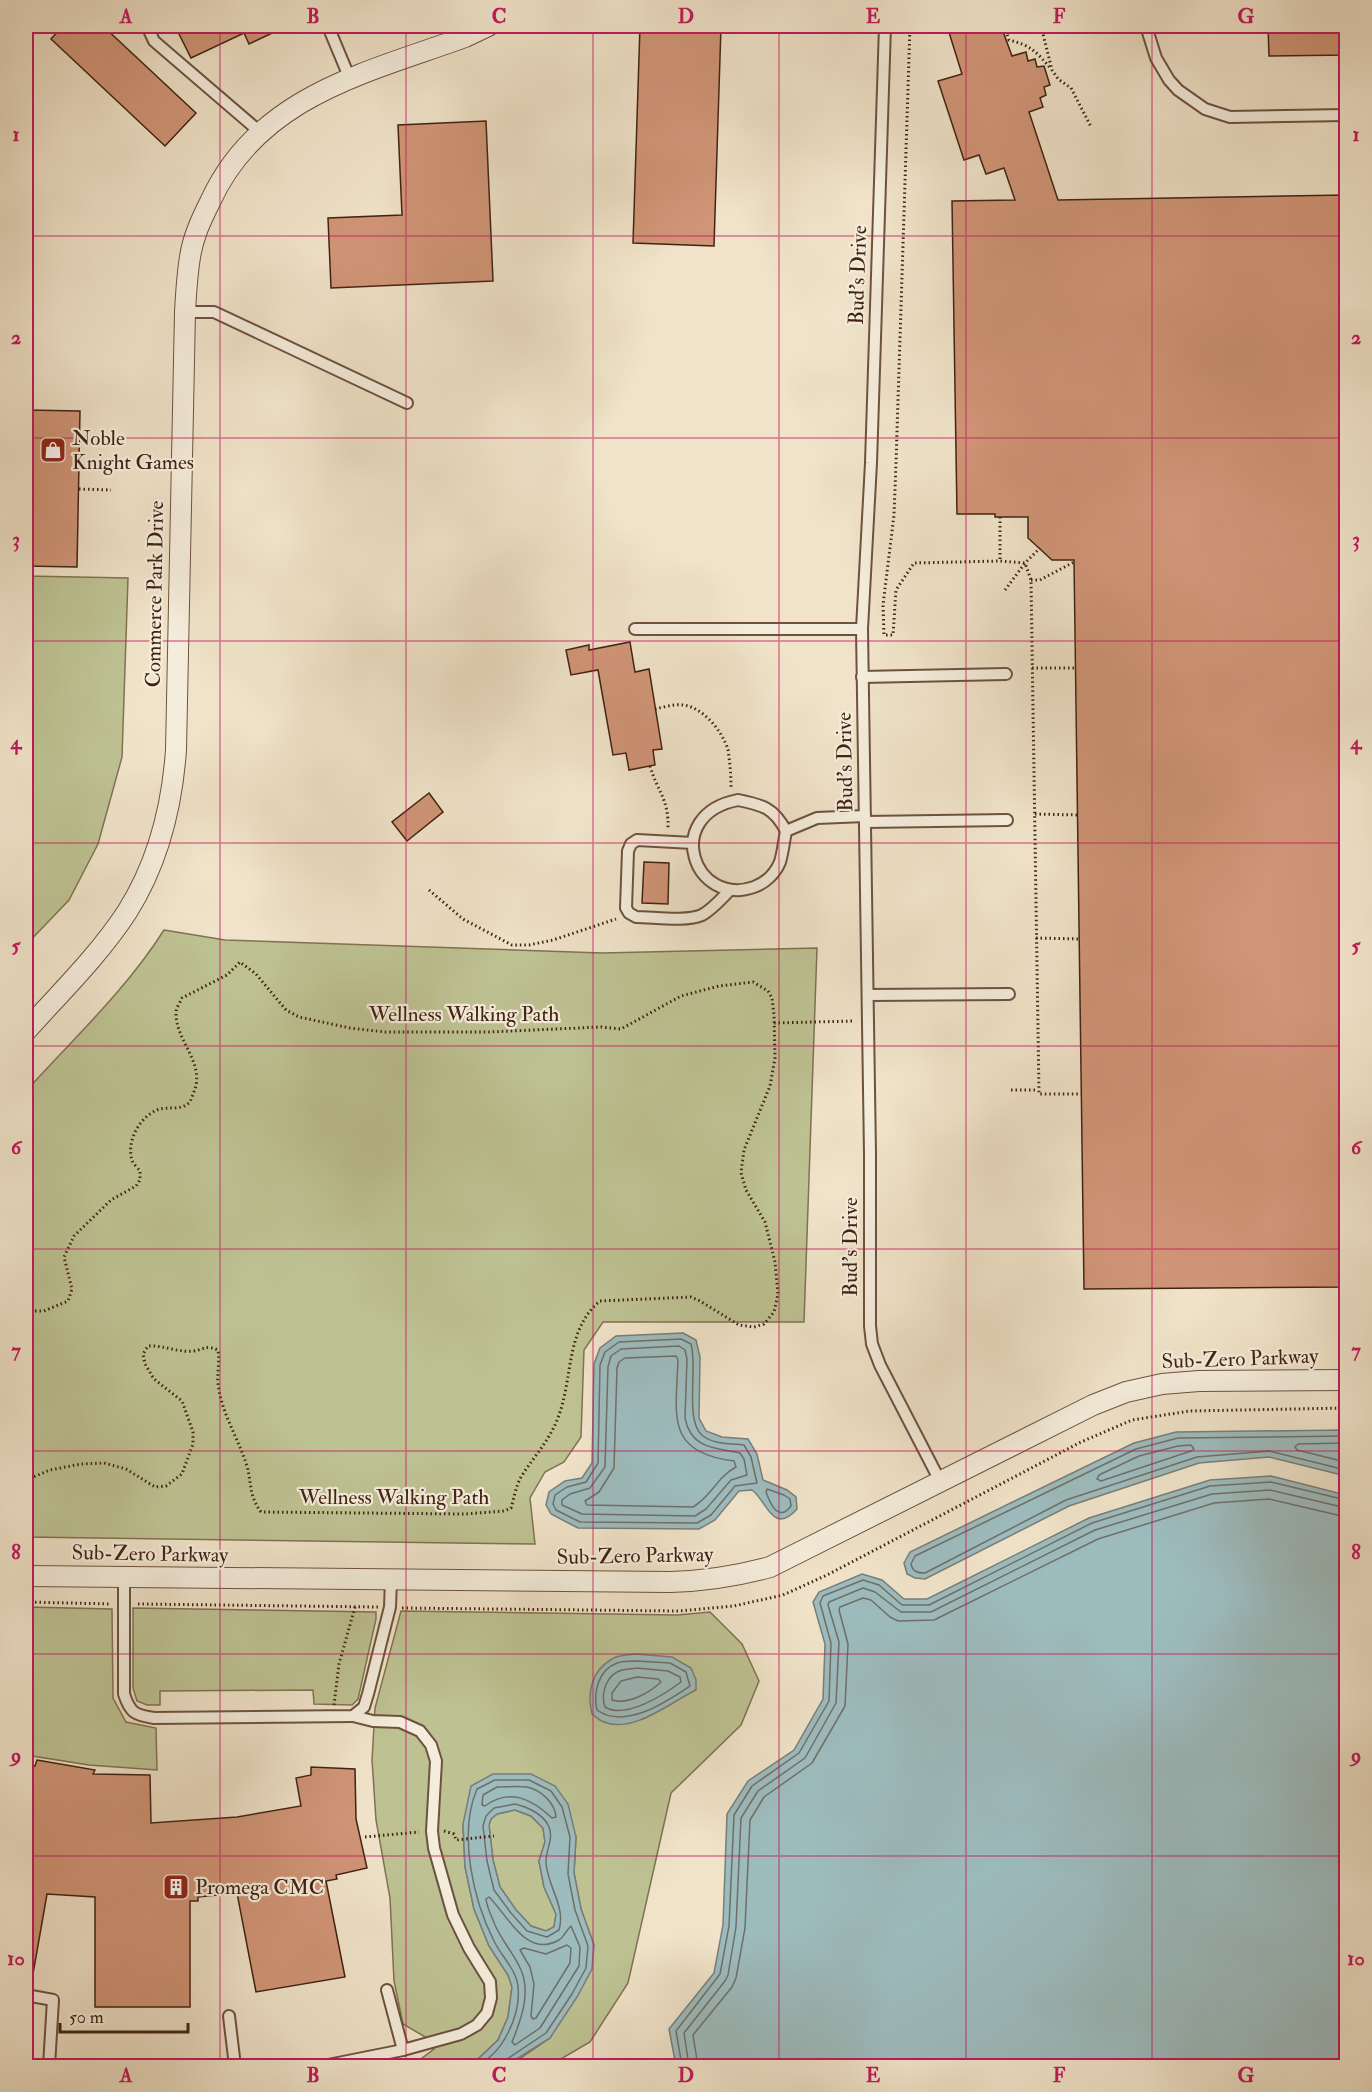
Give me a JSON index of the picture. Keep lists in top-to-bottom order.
{
  "streets": {
    "street": ["Commerce Park Drive", "Sub-Zero Parkway"],
    "lane": ["Bud's Drive"],
    "path": ["Wellness Walking Path"]
  },
  "crossings": [
    ["Bud's Drive", "Sub-Zero Parkway"]
  ],
  "places": {
    "shop": ["Noble Knight Games"],
    "building": ["Promega CMC"]
  },
  "scale_bar": "50 m",
  "grid": {
    "columns": [
      "A",
      "B",
      "C",
      "D",
      "E",
      "F",
      "G"
    ],
    "rows": [
      "1",
      "2",
      "3",
      "4",
      "5",
      "6",
      "7",
      "8",
      "9",
      "10"
    ]
  }
}
